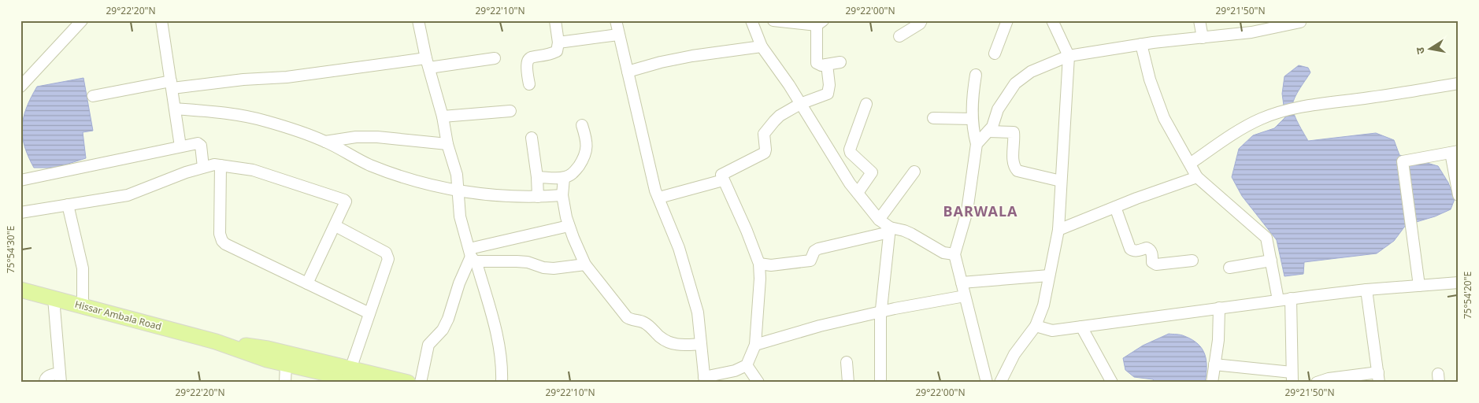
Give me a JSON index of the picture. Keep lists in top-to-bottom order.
{
  "streets": {
    "main road": ["Hissar Ambala Road"]
  },
  "districts": ["BARWALA"],
  "north": "left",
  "coordinates": [
    "29°22'20\"N",
    "29°22'10\"N",
    "29°22'00\"N",
    "29°21'50\"N",
    "75°54'30\"E",
    "75°54'20\"E"
  ]
}
